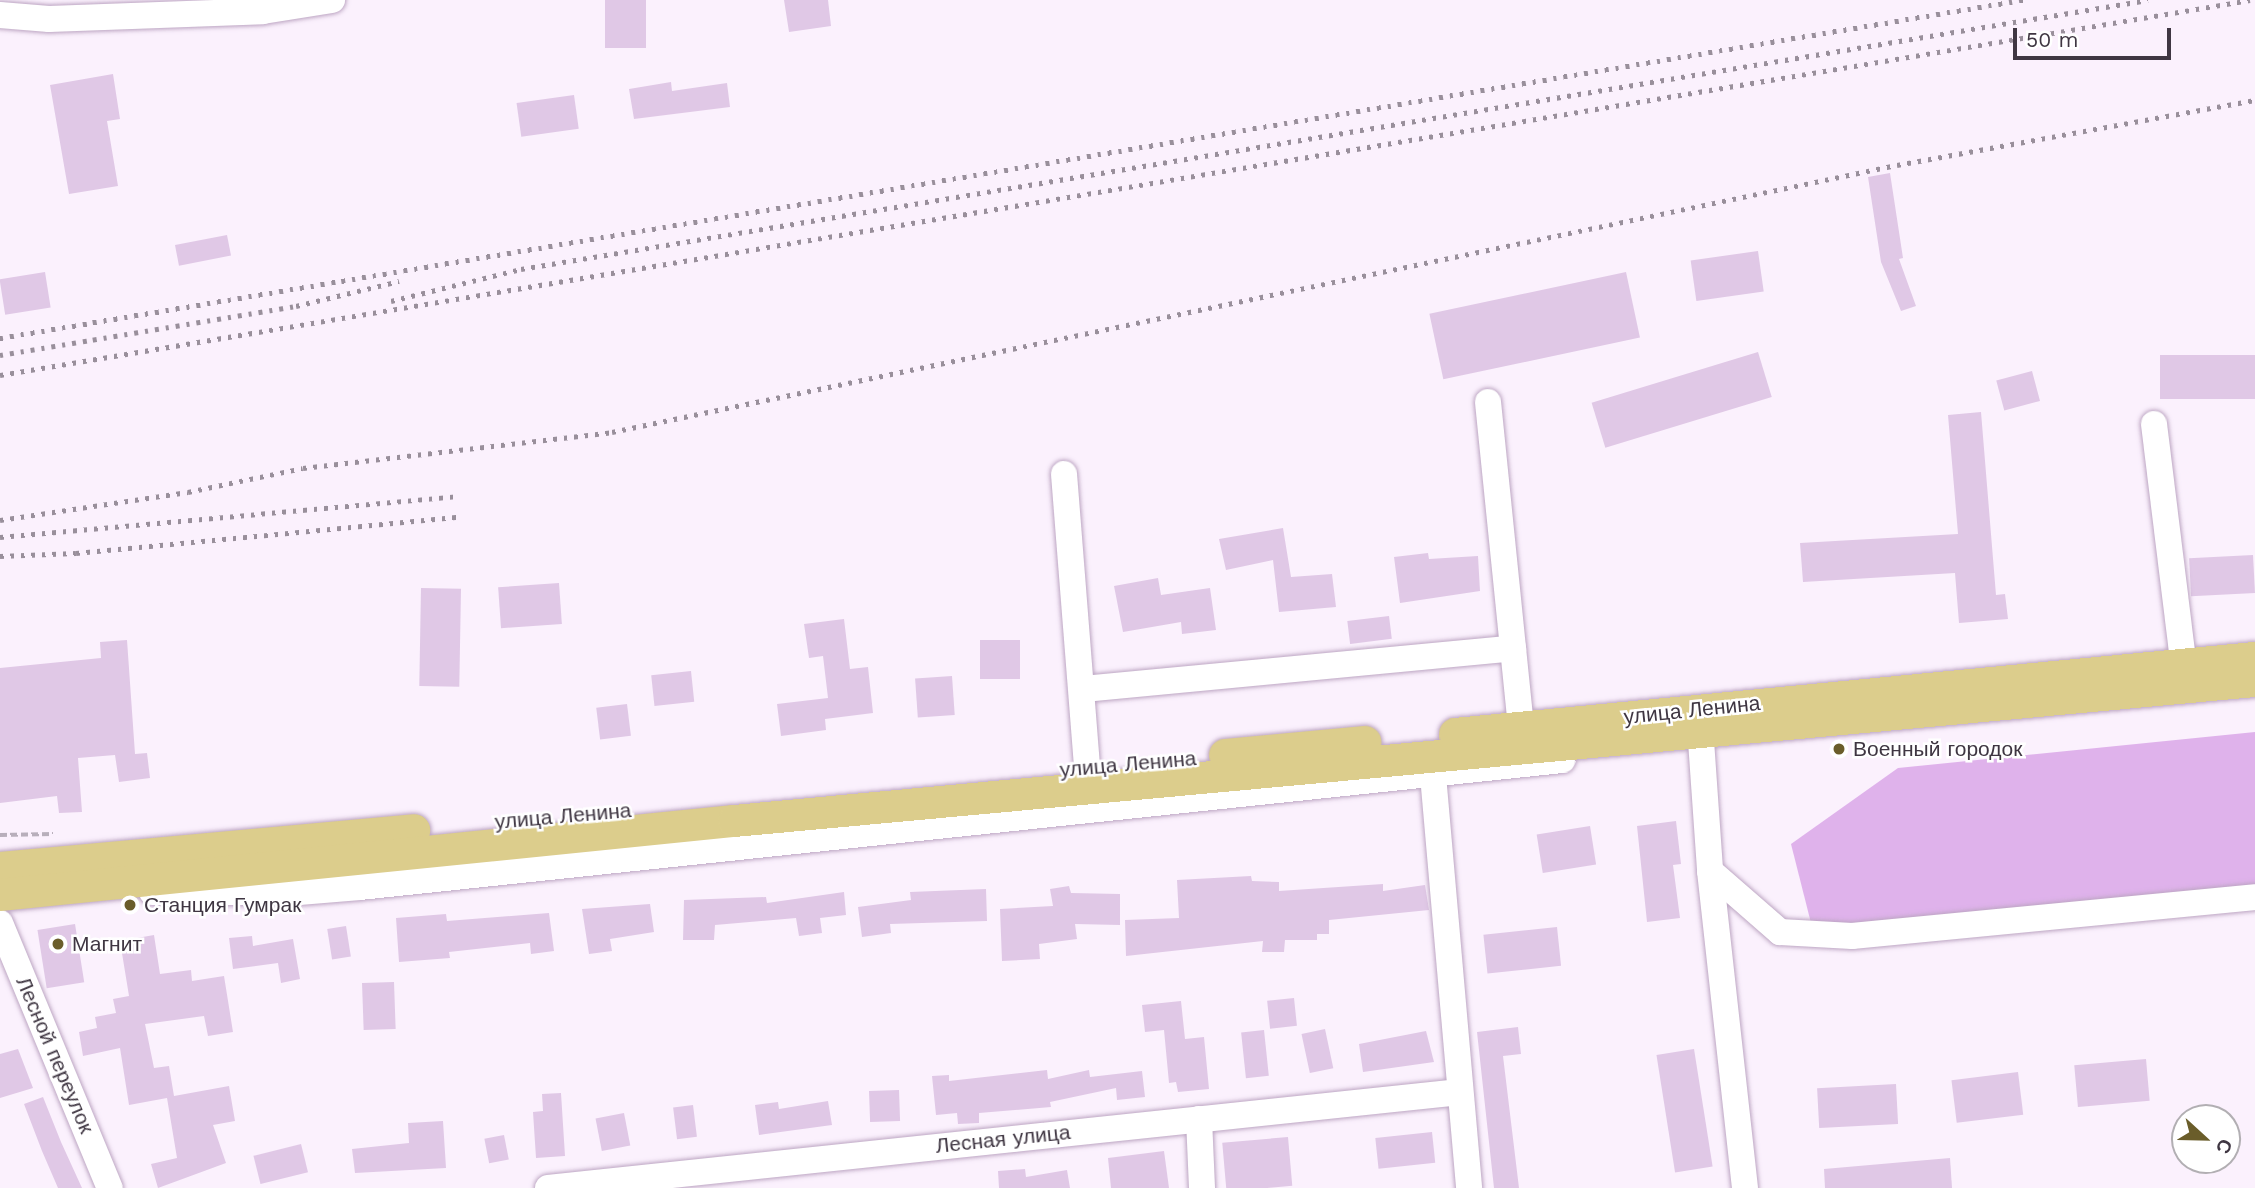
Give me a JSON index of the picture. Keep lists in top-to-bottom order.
{
  "streets": {
    "main road": ["улица Ленина"],
    "street": ["Лесной переулок", "Лесная улица"]
  },
  "places": ["Военный городок", "Станция Гумрак", "Магнит"],
  "scale_bar": "50 m",
  "north": "right"
}
